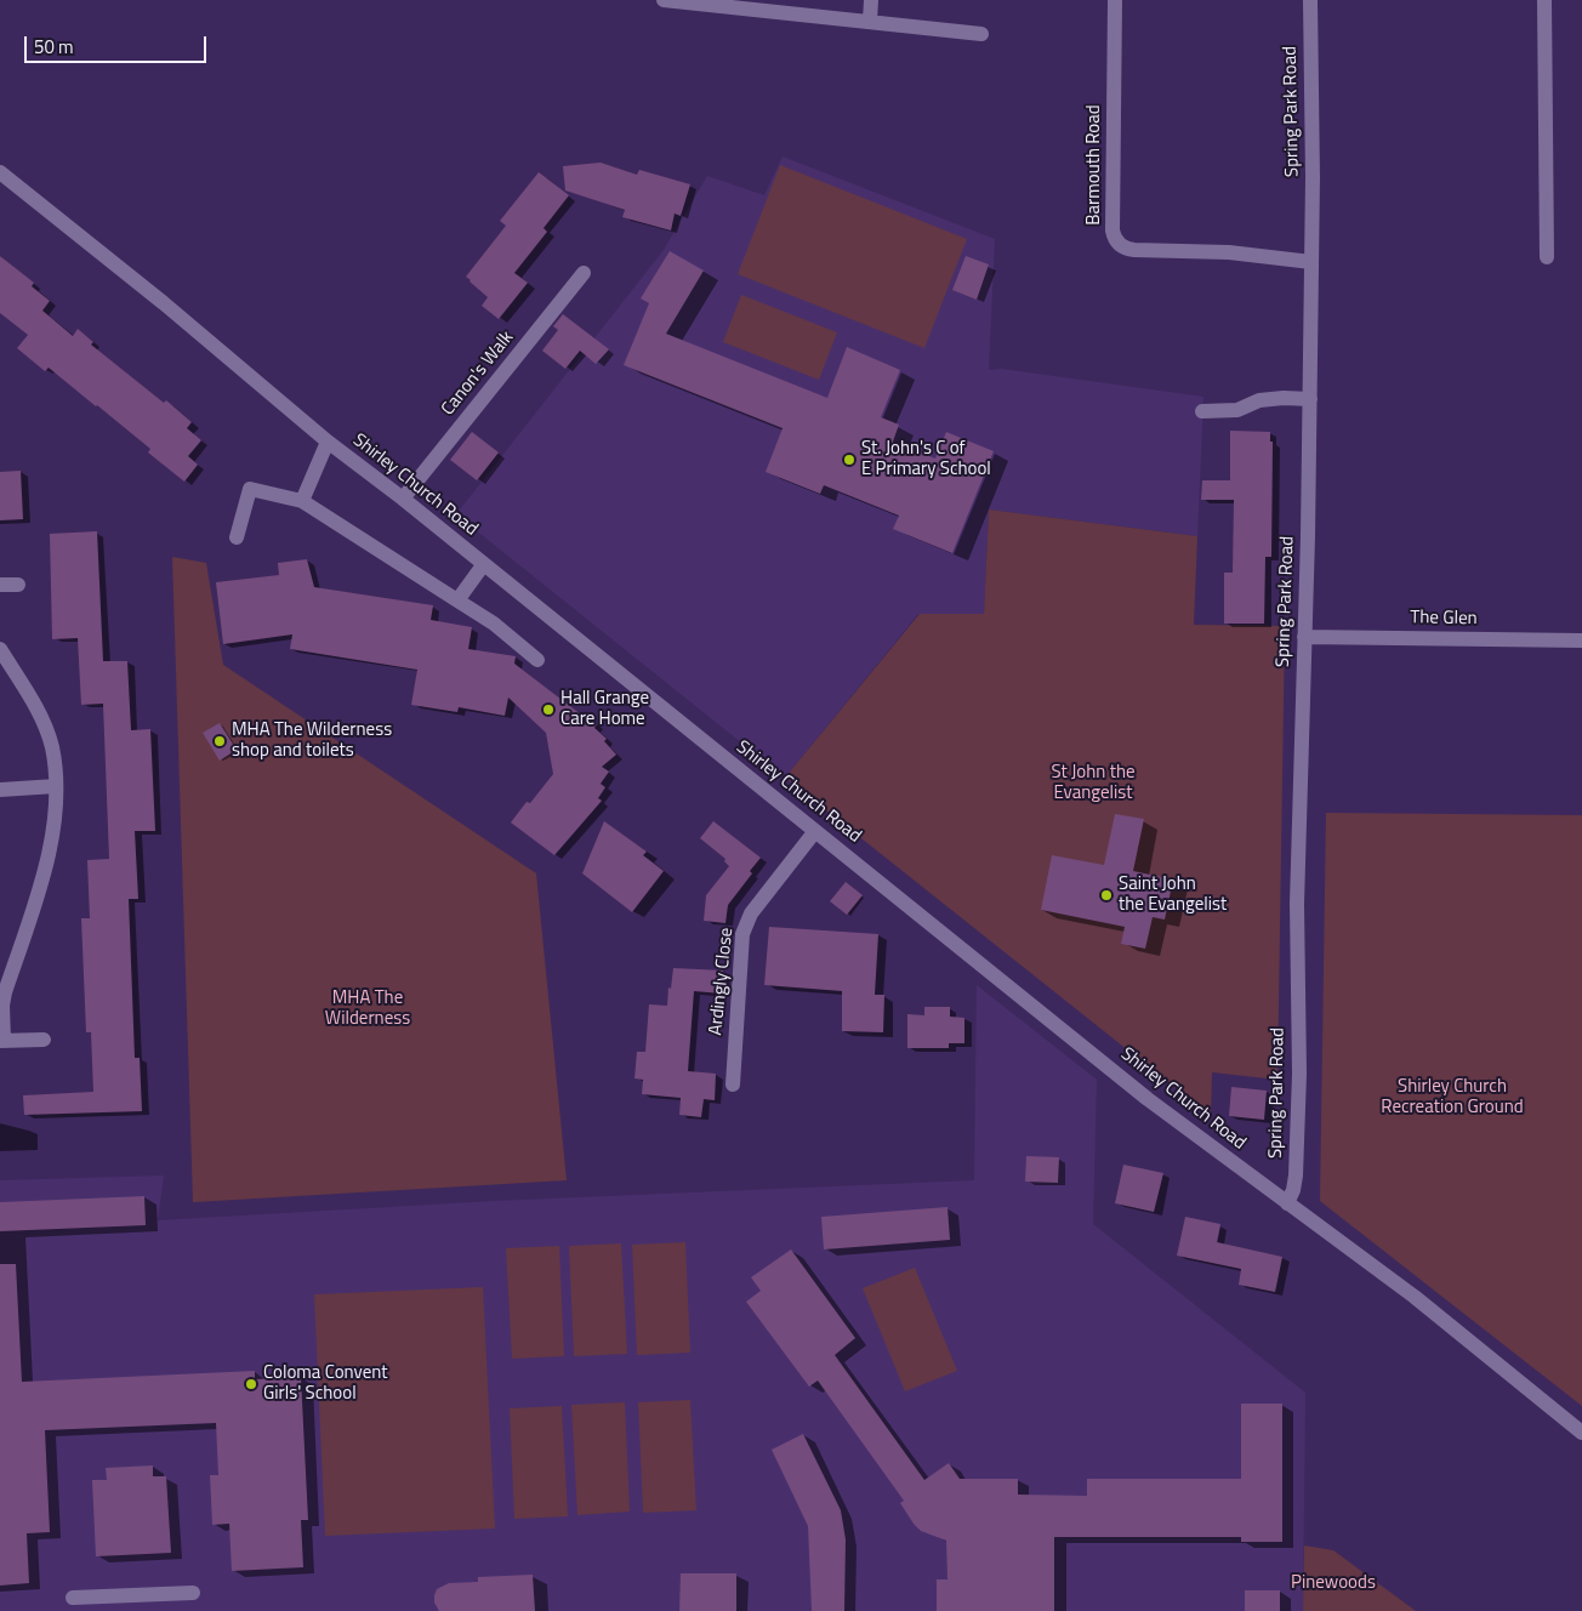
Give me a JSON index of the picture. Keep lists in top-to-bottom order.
{
  "streets": {
    "street": [
      "Spring Park Road",
      "Barmouth Road",
      "Canon's Walk",
      "Shirley Church Road",
      "The Glen",
      "Ardingly Close"
    ]
  },
  "crossings": [
    ["Spring Park Road", "Barmouth Road"],
    ["Spring Park Road", "Shirley Church Road"],
    ["Spring Park Road", "The Glen"],
    ["Canon's Walk", "Shirley Church Road"],
    ["Shirley Church Road", "Ardingly Close"]
  ],
  "parks": [
    "St John the Evangelist",
    "MHA The Wilderness",
    "Shirley Church Recreation Ground",
    "Pinewoods"
  ],
  "places": [
    "St. John's C of E Primary School",
    "Hall Grange Care Home",
    "MHA The Wilderness shop and toilets",
    "Saint John the Evangelist",
    "Coloma Convent Girls' School"
  ],
  "scale_bar": "50 m"
}
